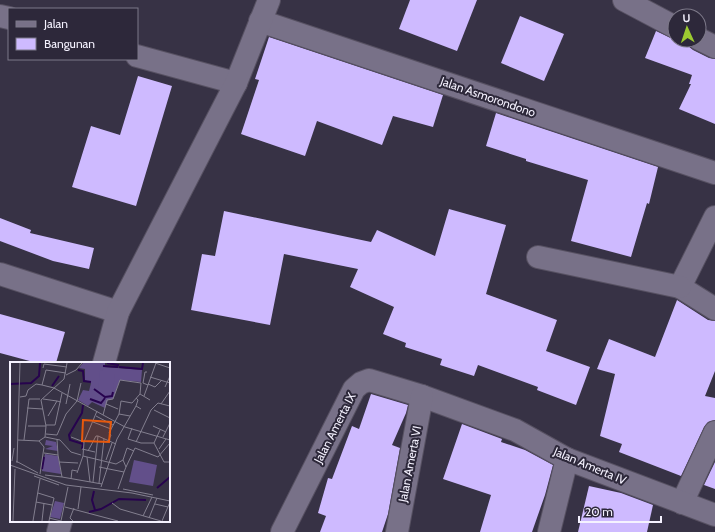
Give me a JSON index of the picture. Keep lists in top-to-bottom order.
{
  "streets": {
    "street": [
      "Jalan Asmorondono",
      "Jalan Amerta IX",
      "Jalan Amerta VI",
      "Jalan Amerta IV"
    ]
  },
  "crossings": [
    ["Jalan Amerta IX", "Jalan Amerta VI"],
    ["Jalan Amerta IX", "Jalan Amerta IV"],
    ["Jalan Amerta VI", "Jalan Amerta IV"]
  ],
  "legend": ["Jalan", "Bangunan"],
  "scale_bar": "20 m",
  "north": "top"
}
